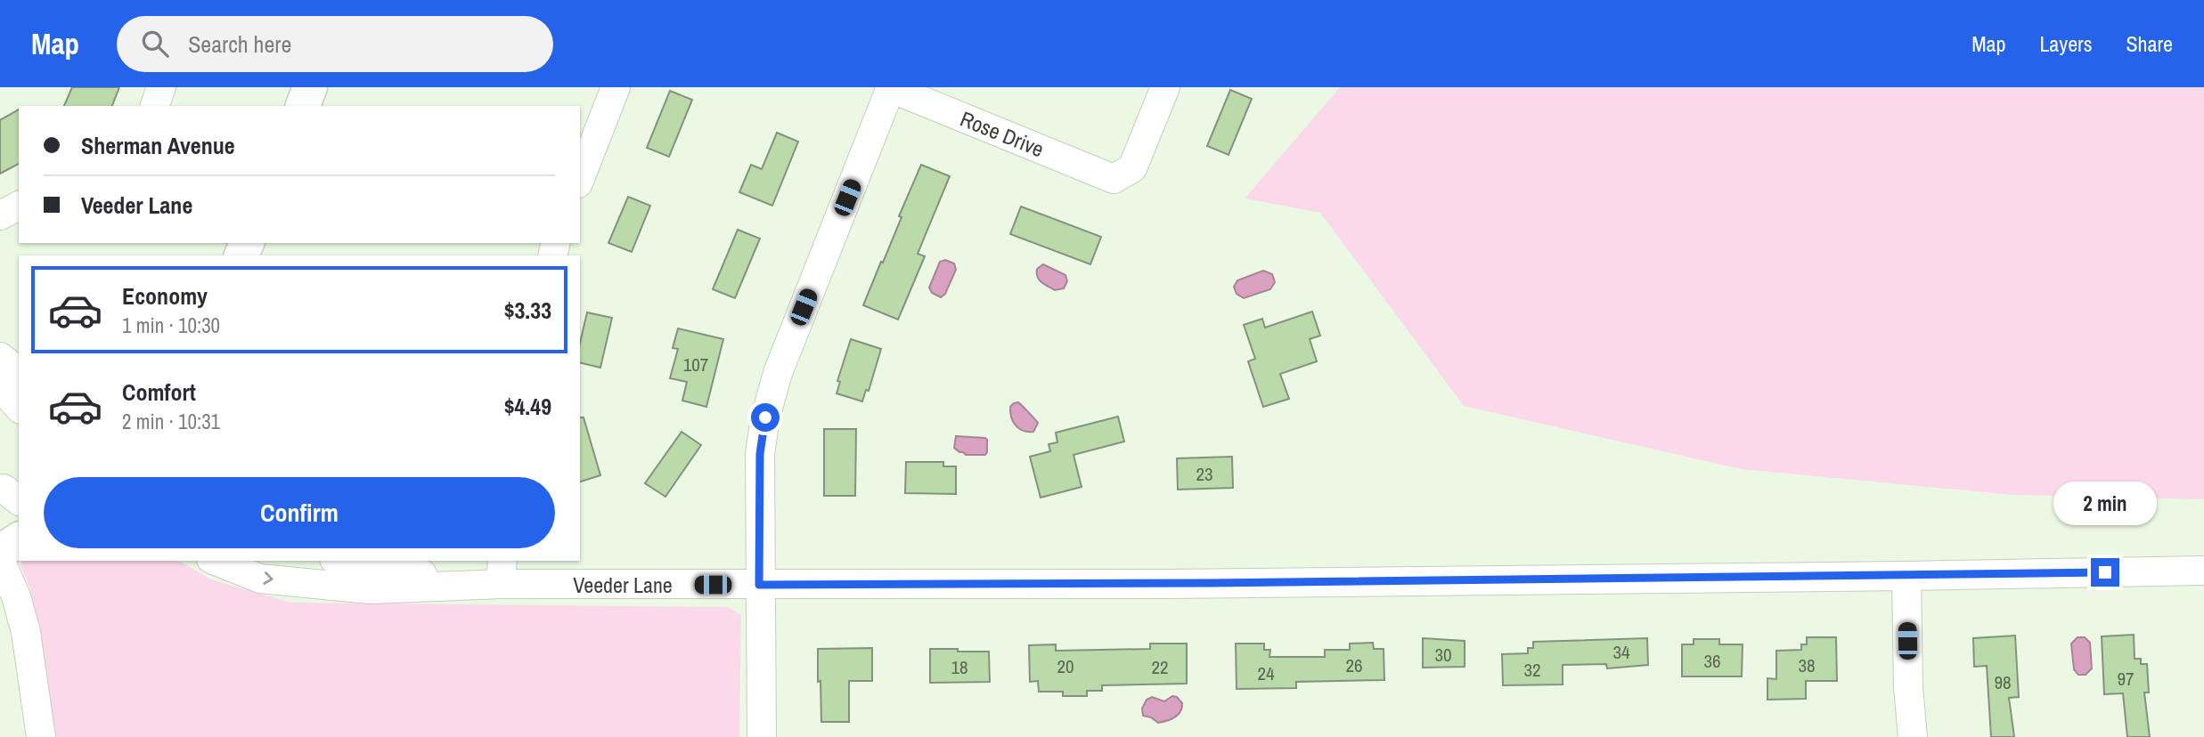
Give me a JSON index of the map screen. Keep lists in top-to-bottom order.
{
  "streets": {
    "street": ["Rose Drive", "Veeder Lane"]
  },
  "house_numbers": [
    "107",
    "23",
    "34",
    "30",
    "36",
    "26",
    "38",
    "20",
    "18",
    "22",
    "32",
    "24",
    "97",
    "98"
  ],
  "page": {
    "header": "Map",
    "search": "Search here",
    "nav": ["Map", "Layers", "Share"],
    "banner": ["Sherman Avenue", "Veeder Lane"],
    "list": [
      {
        "name": "Economy",
        "note": "1 min · 10:30",
        "value": "$3.33"
      },
      {
        "name": "Comfort",
        "note": "2 min · 10:31",
        "value": "$4.49"
      }
    ],
    "buttons": "Confirm",
    "bubble": "2 min"
  }
}
